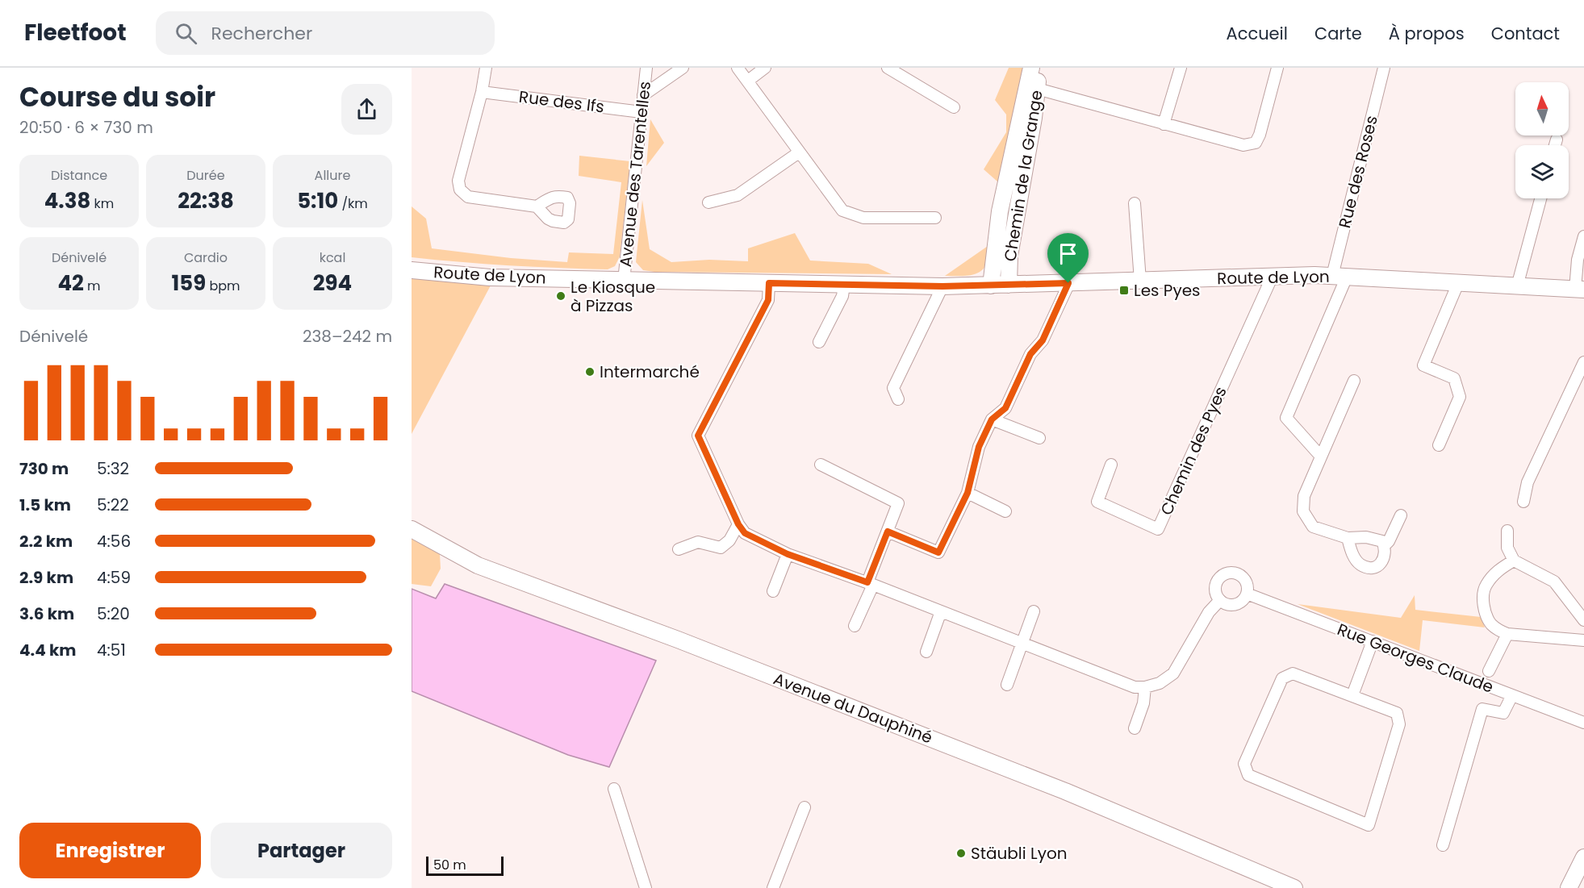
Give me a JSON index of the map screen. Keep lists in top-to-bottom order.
{
  "streets": {
    "street": [
      "Rue des Ifs",
      "Rue des Roses",
      "Avenue des Tarentelles",
      "Chemin de la Grange",
      "Route de Lyon",
      "Chemin des Pyes",
      "Rue Georges Claude",
      "Avenue du Dauphiné"
    ]
  },
  "crossings": [
    ["Rue des Ifs", "Avenue des Tarentelles"],
    ["Rue des Roses", "Route de Lyon"],
    ["Avenue des Tarentelles", "Route de Lyon"],
    ["Chemin de la Grange", "Route de Lyon"],
    ["Route de Lyon", "Chemin des Pyes"]
  ],
  "places": {
    "transit": ["Les Pyes"],
    "other": ["Le Kiosque à Pizzas", "Intermarché", "Stäubli Lyon"]
  },
  "scale_bar": "50 m",
  "north": "top",
  "page": {
    "header": "Fleetfoot",
    "search": "Rechercher",
    "nav": [
      "Accueil",
      "Carte",
      "À propos",
      "Contact"
    ],
    "heading": ["Course du soir", "20:50 · 6 × 730 m"],
    "stats": [
      ["Distance", "4.38 km"],
      ["Durée", "22:38"],
      ["Allure", "5:10 /km"],
      ["Dénivelé", "42 m"],
      ["Cardio", "159 bpm"],
      ["kcal", "294"]
    ],
    "chart": ["Dénivelé", "238–242 m"],
    "list": [
      {
        "name": "730 m",
        "note": "5:32"
      },
      {
        "name": "1.5 km",
        "note": "5:22"
      },
      {
        "name": "2.2 km",
        "note": "4:56"
      },
      {
        "name": "2.9 km",
        "note": "4:59"
      },
      {
        "name": "3.6 km",
        "note": "5:20"
      },
      {
        "name": "4.4 km",
        "note": "4:51"
      }
    ],
    "buttons": ["Enregistrer", "Partager"],
    "scale": "50 m"
  }
}
